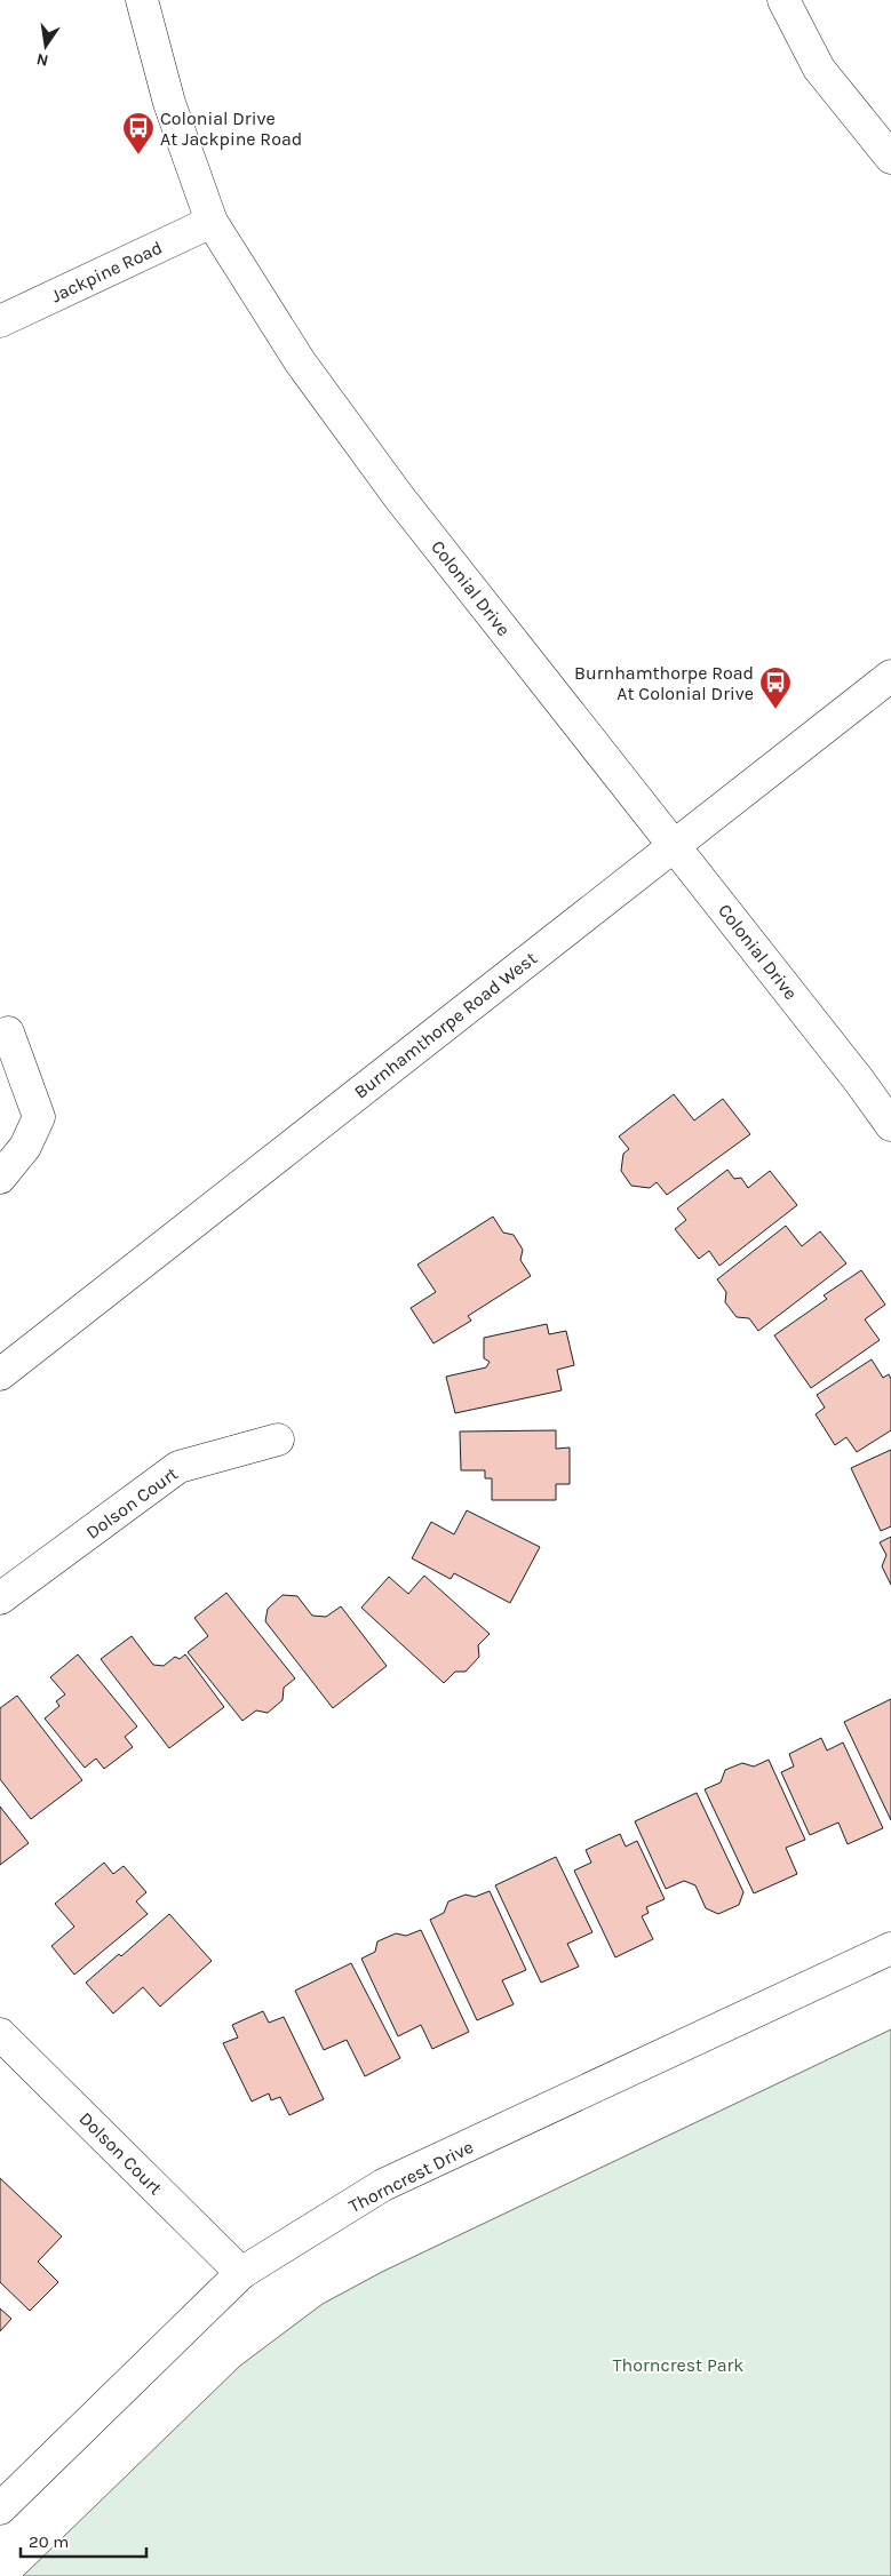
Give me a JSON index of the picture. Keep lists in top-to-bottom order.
{
  "streets": {
    "street": [
      "Jackpine Road",
      "Colonial Drive",
      "Burnhamthorpe Road West",
      "Dolson Court",
      "Thorncrest Drive"
    ]
  },
  "crossings": [
    ["Jackpine Road", "Colonial Drive"],
    ["Colonial Drive", "Burnhamthorpe Road West"],
    ["Dolson Court", "Thorncrest Drive"]
  ],
  "parks": ["Thorncrest Park"],
  "places": {
    "bus stop": ["Colonial Drive At Jackpine Road", "Burnhamthorpe Road At Colonial Drive"]
  },
  "scale_bar": "20 m",
  "north": "bottom"
}
